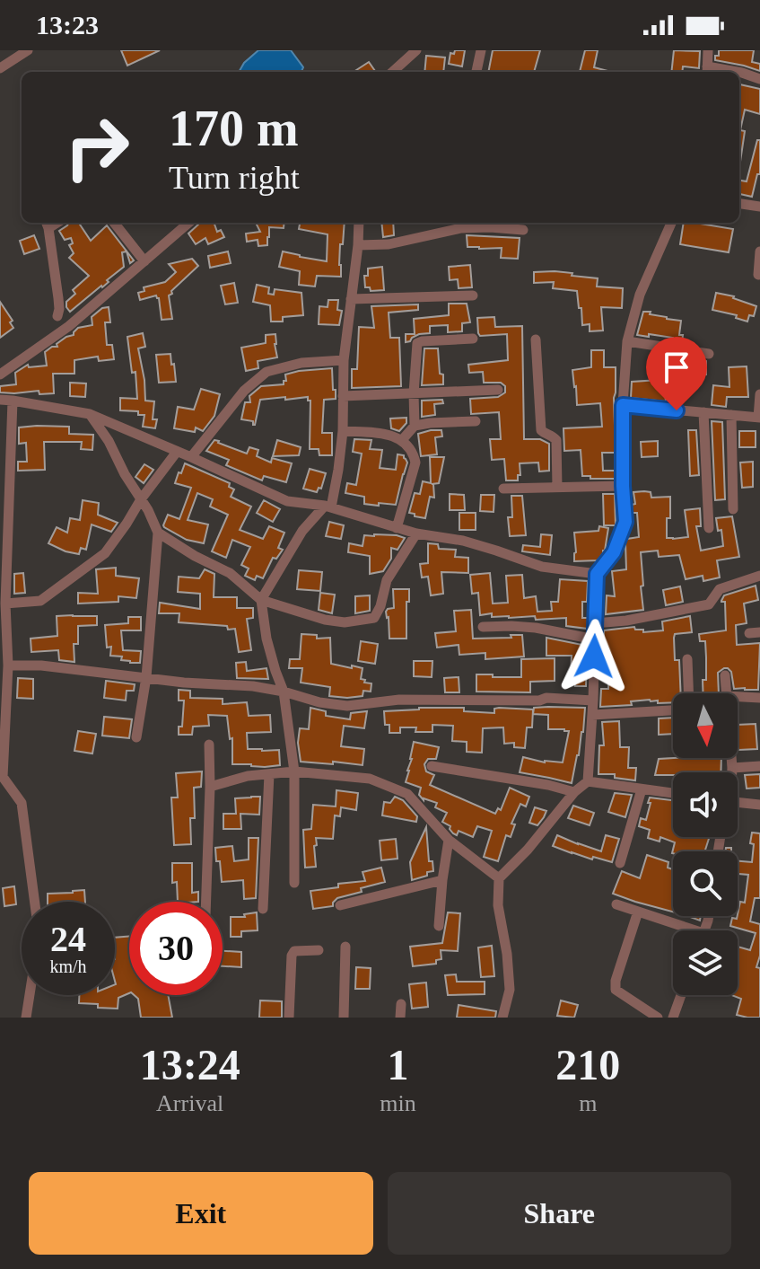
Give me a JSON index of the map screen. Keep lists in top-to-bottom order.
{
  "north": "bottom",
  "page": {
    "status": "13:23",
    "turn": ["170 m", "Turn right"],
    "speed": "24 km/h",
    "limit": "30",
    "eta": [
      "13:24",
      "Arrival",
      "1",
      "min",
      "210",
      "m"
    ],
    "buttons": ["Exit", "Share"]
  }
}
